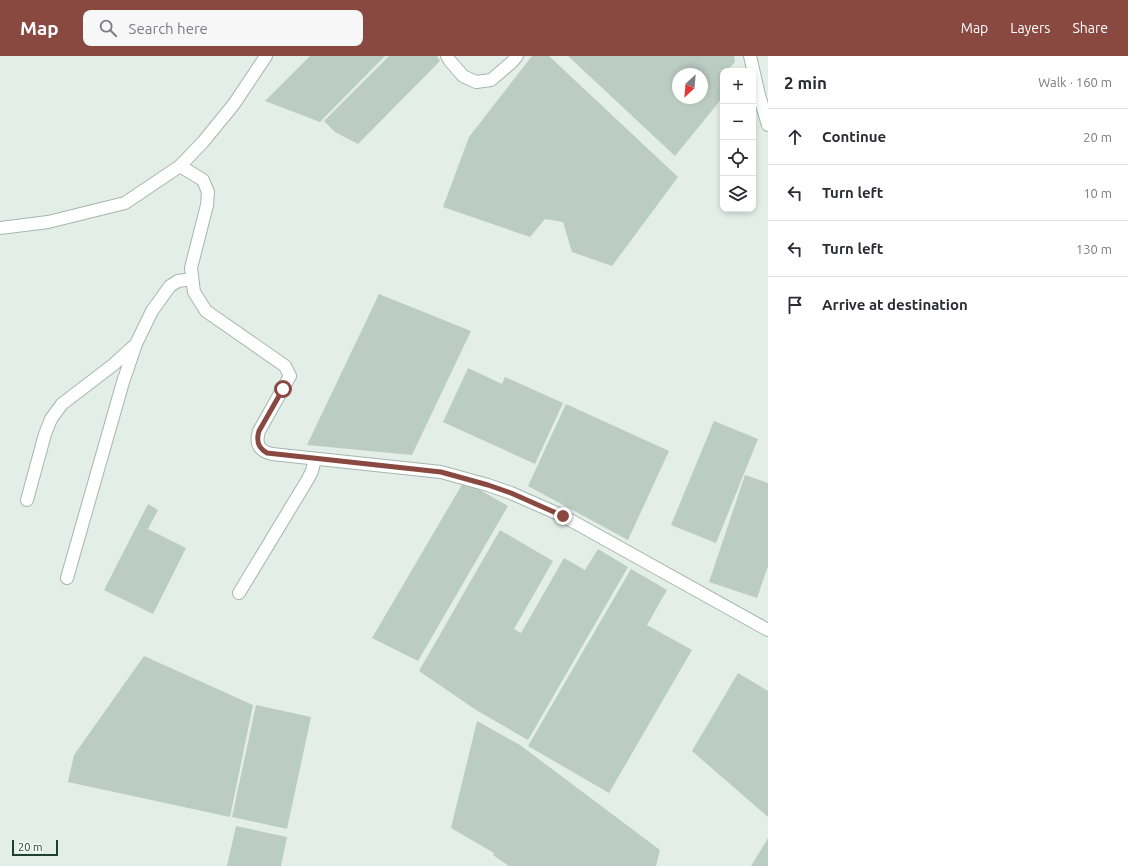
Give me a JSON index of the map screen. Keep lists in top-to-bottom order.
{
  "scale_bar": "20 m",
  "north": "bottom left",
  "page": {
    "header": "Map",
    "search": "Search here",
    "nav": ["Map", "Layers", "Share"],
    "heading": ["2 min", "Walk · 160 m"],
    "map_buttons": ["+", "−"],
    "list": [
      ["Continue", "20 m"],
      ["Turn left", "10 m"],
      ["Turn left", "130 m"],
      "Arrive at destination"
    ],
    "scale": "20 m"
  }
}
